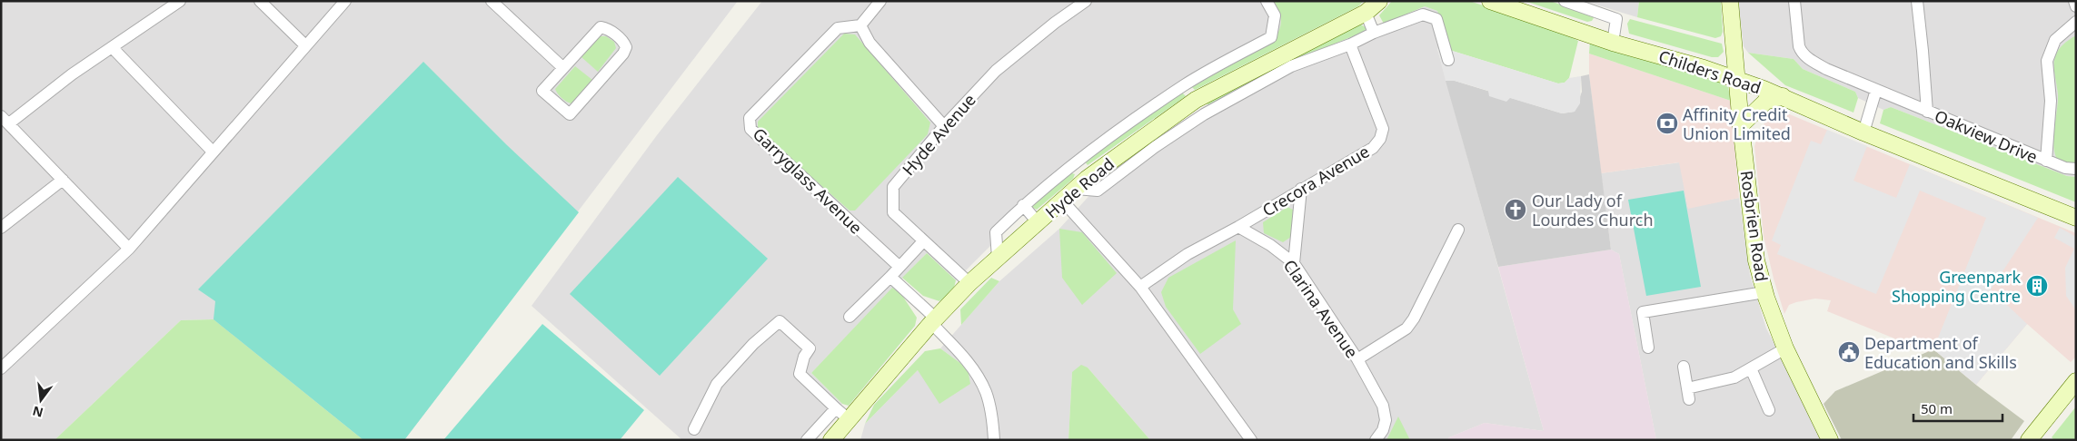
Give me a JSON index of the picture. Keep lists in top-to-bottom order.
{
  "streets": {
    "street": [
      "Childers Road",
      "Hyde Avenue",
      "Oakview Drive",
      "Garryglass Avenue",
      "Crecora Avenue",
      "Hyde Road",
      "Rosbrien Road",
      "Clarina Avenue"
    ]
  },
  "crossings": [
    ["Childers Road", "Rosbrien Road"],
    ["Hyde Avenue", "Hyde Road"],
    ["Crecora Avenue", "Hyde Road"],
    ["Crecora Avenue", "Clarina Avenue"]
  ],
  "places": {
    "bank": ["Affinity Credit Union Limited"],
    "church": ["Our Lady of Lourdes Church"],
    "building": ["Greenpark Shopping Centre"],
    "public building": ["Department of Education and Skills"]
  },
  "scale_bar": "50 m",
  "north": "bottom"
}
